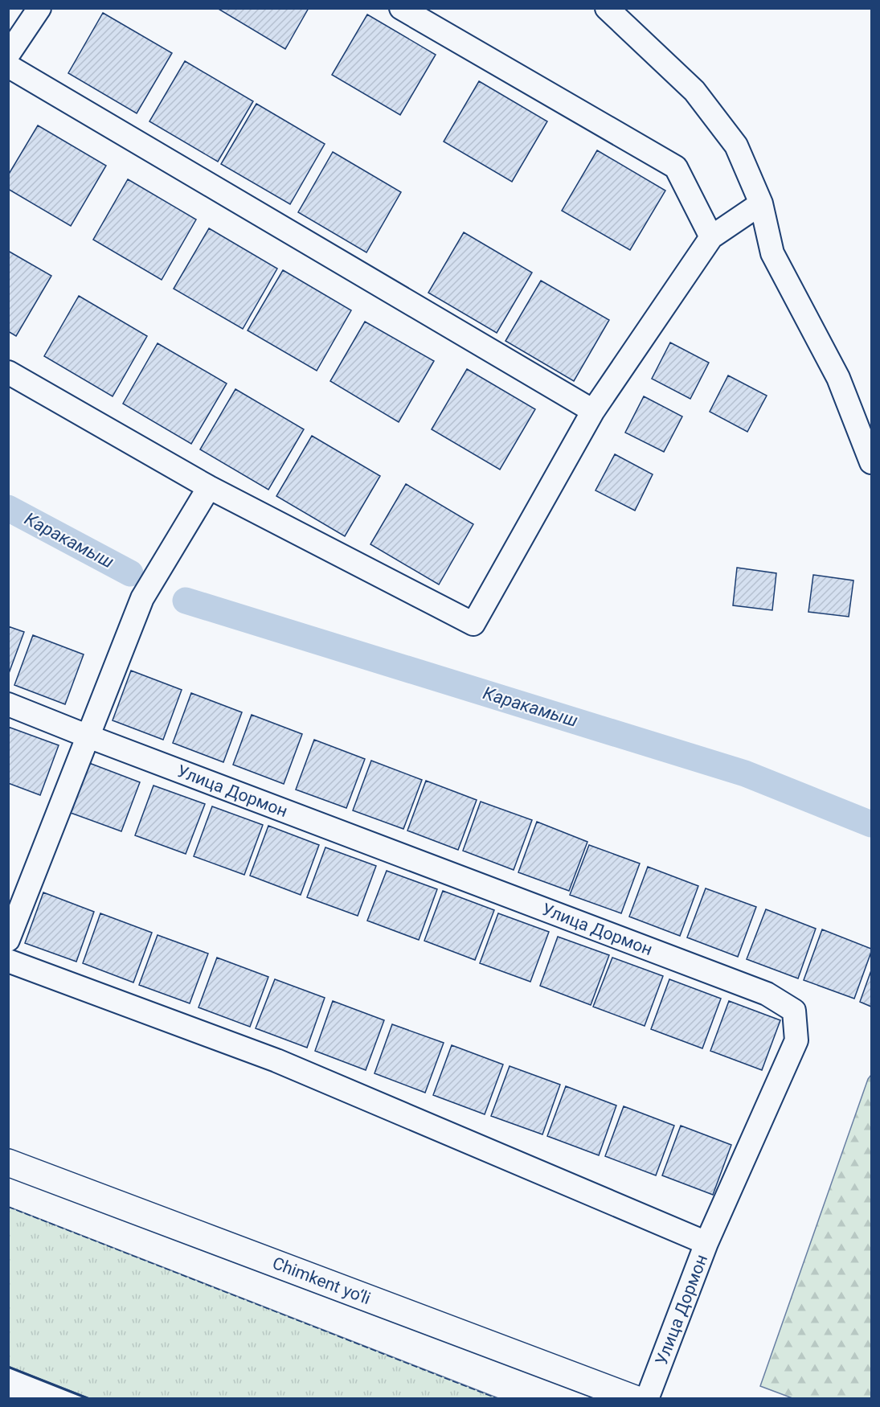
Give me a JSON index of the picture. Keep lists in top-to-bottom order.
{
  "streets": {
    "highway": ["Chimkent yo‘li"],
    "street": ["Улица Дормон"]
  },
  "water": ["Каракамыш"]
}
